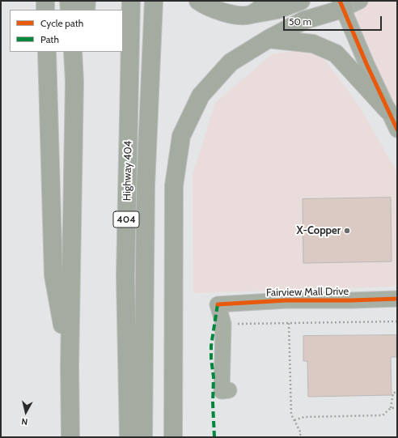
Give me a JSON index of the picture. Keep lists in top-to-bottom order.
{
  "streets": {
    "highway": ["Highway 404", "404"],
    "street": ["Fairview Mall Drive"]
  },
  "places": ["X-Copper"],
  "legend": ["Cycle path", "Path"],
  "scale_bar": "50 m",
  "north": "bottom"
}
